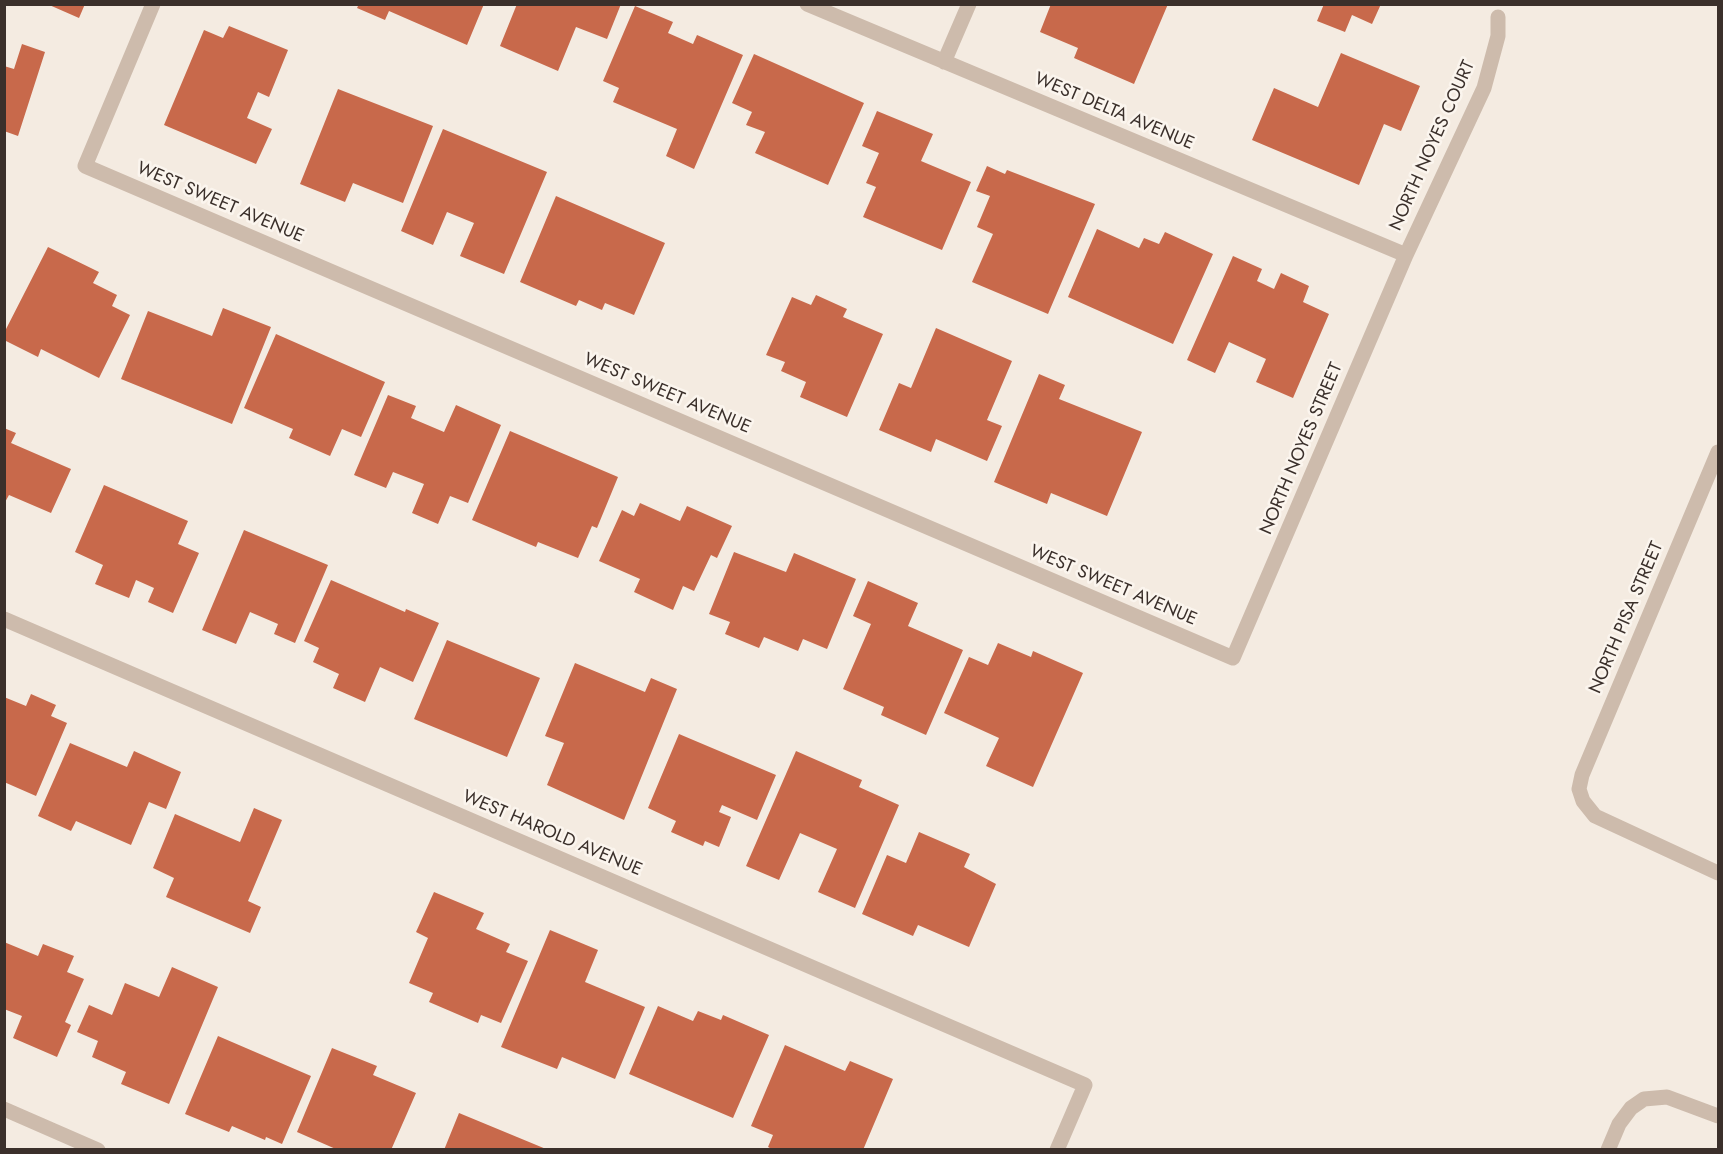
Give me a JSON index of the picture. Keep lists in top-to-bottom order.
{
  "streets": {
    "street": [
      "WEST DELTA AVENUE",
      "NORTH NOYES COURT",
      "WEST SWEET AVENUE",
      "NORTH NOYES STREET",
      "NORTH PISA STREET",
      "WEST HAROLD AVENUE"
    ]
  },
  "crossings": [
    ["WEST DELTA AVENUE", "NORTH NOYES COURT"],
    ["WEST DELTA AVENUE", "NORTH NOYES STREET"],
    ["NORTH NOYES COURT", "NORTH NOYES STREET"],
    ["WEST SWEET AVENUE", "NORTH NOYES STREET"]
  ]
}
